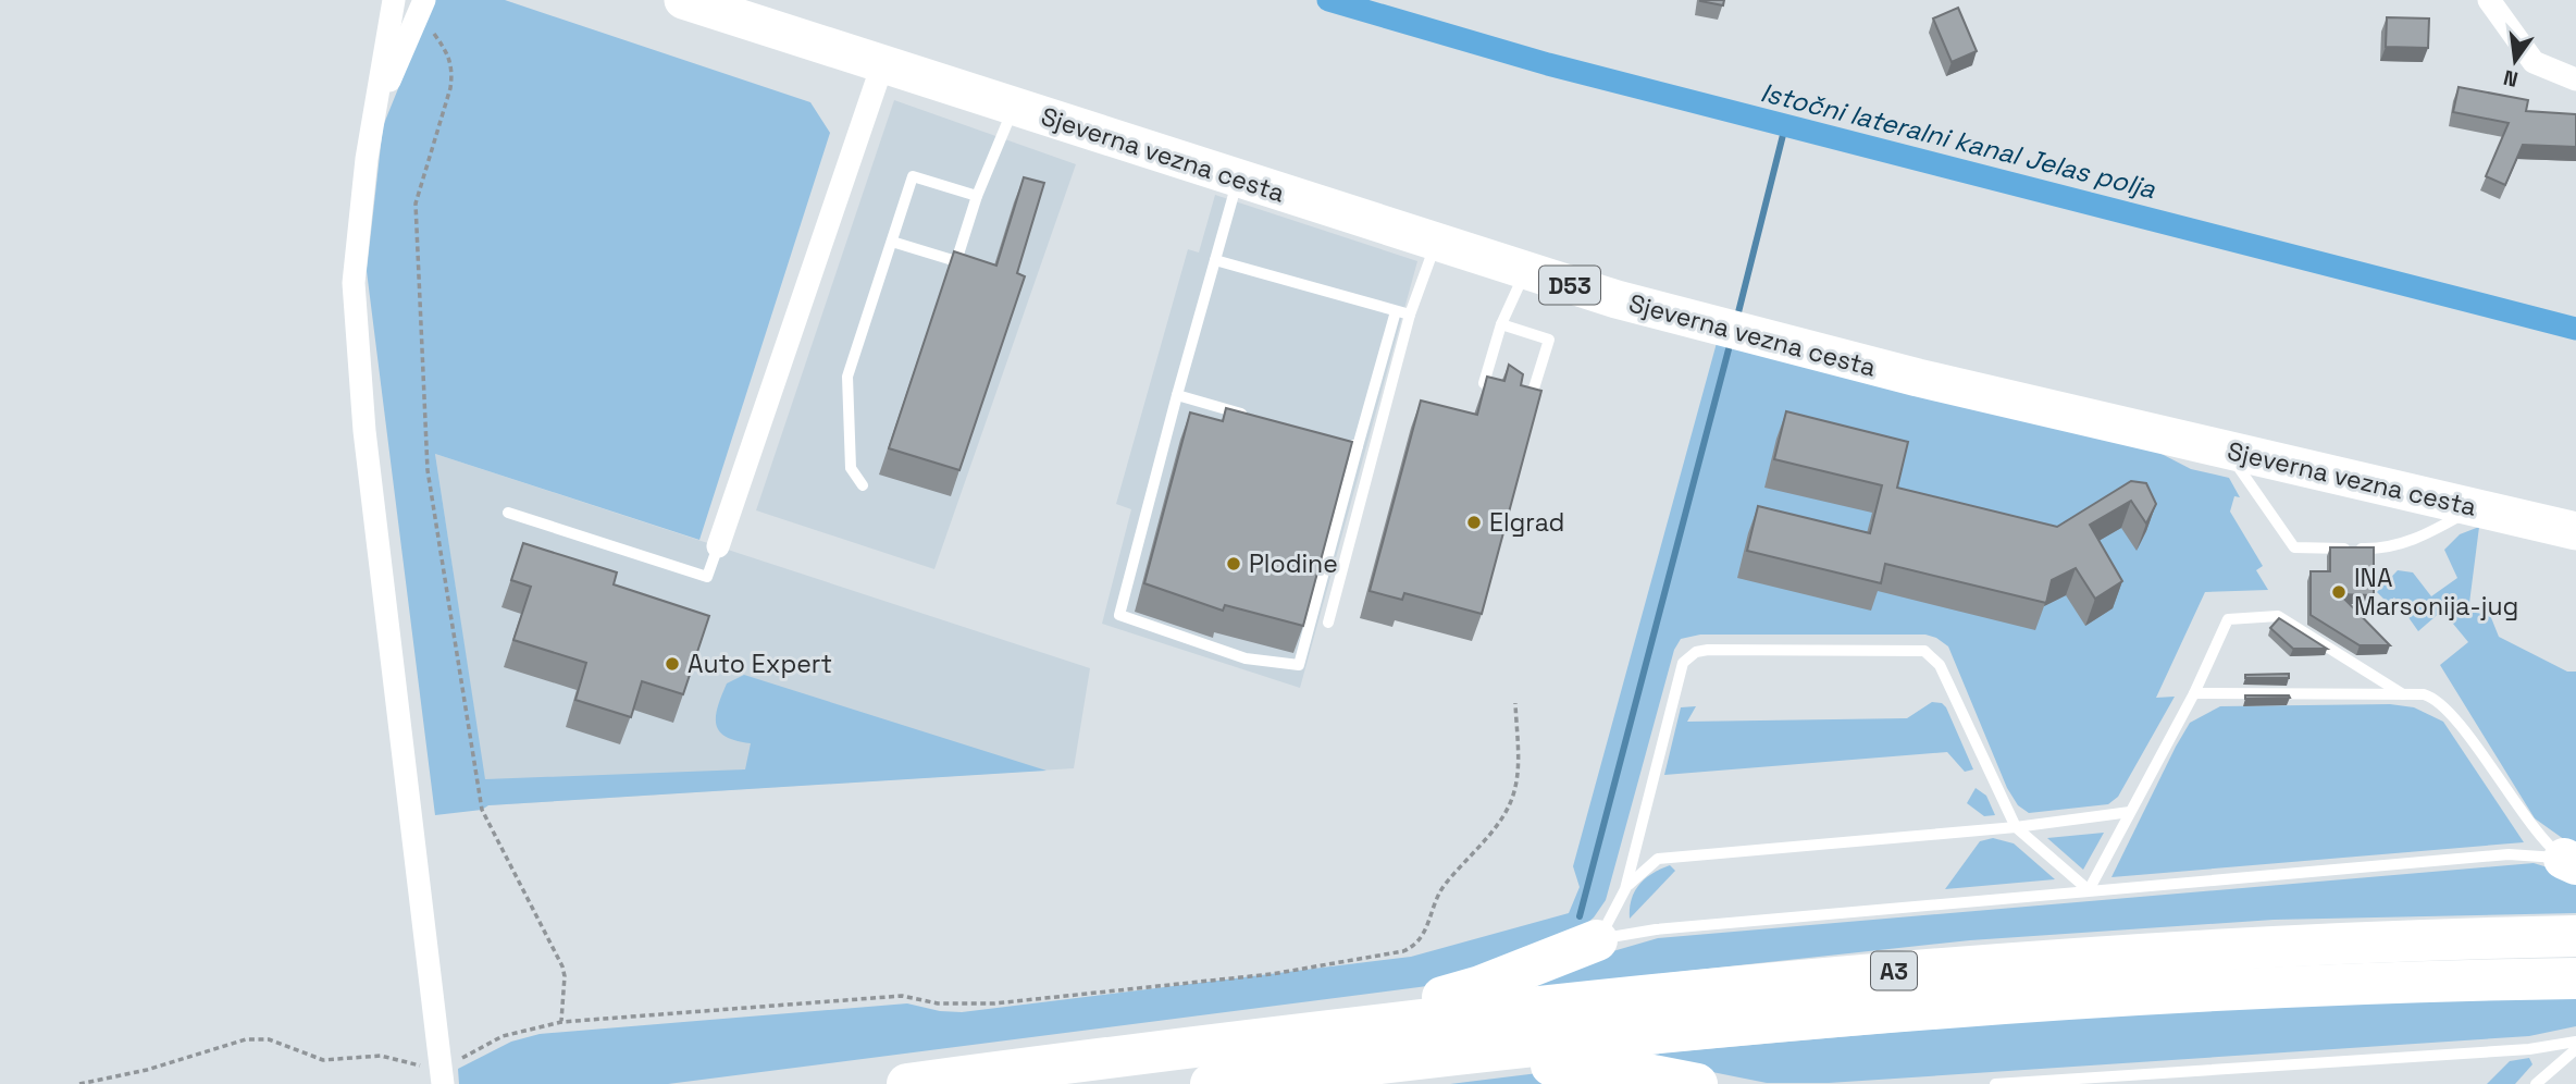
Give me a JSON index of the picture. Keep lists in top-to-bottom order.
{
  "streets": {
    "highway": ["A3"],
    "main road": ["Sjeverna vezna cesta", "D53"]
  },
  "water": ["Istočni lateralni kanal Jelas polja"],
  "places": [
    "Elgrad",
    "Plodine",
    "INA Marsonija-jug",
    "Auto Expert"
  ],
  "north": "bottom"
}
